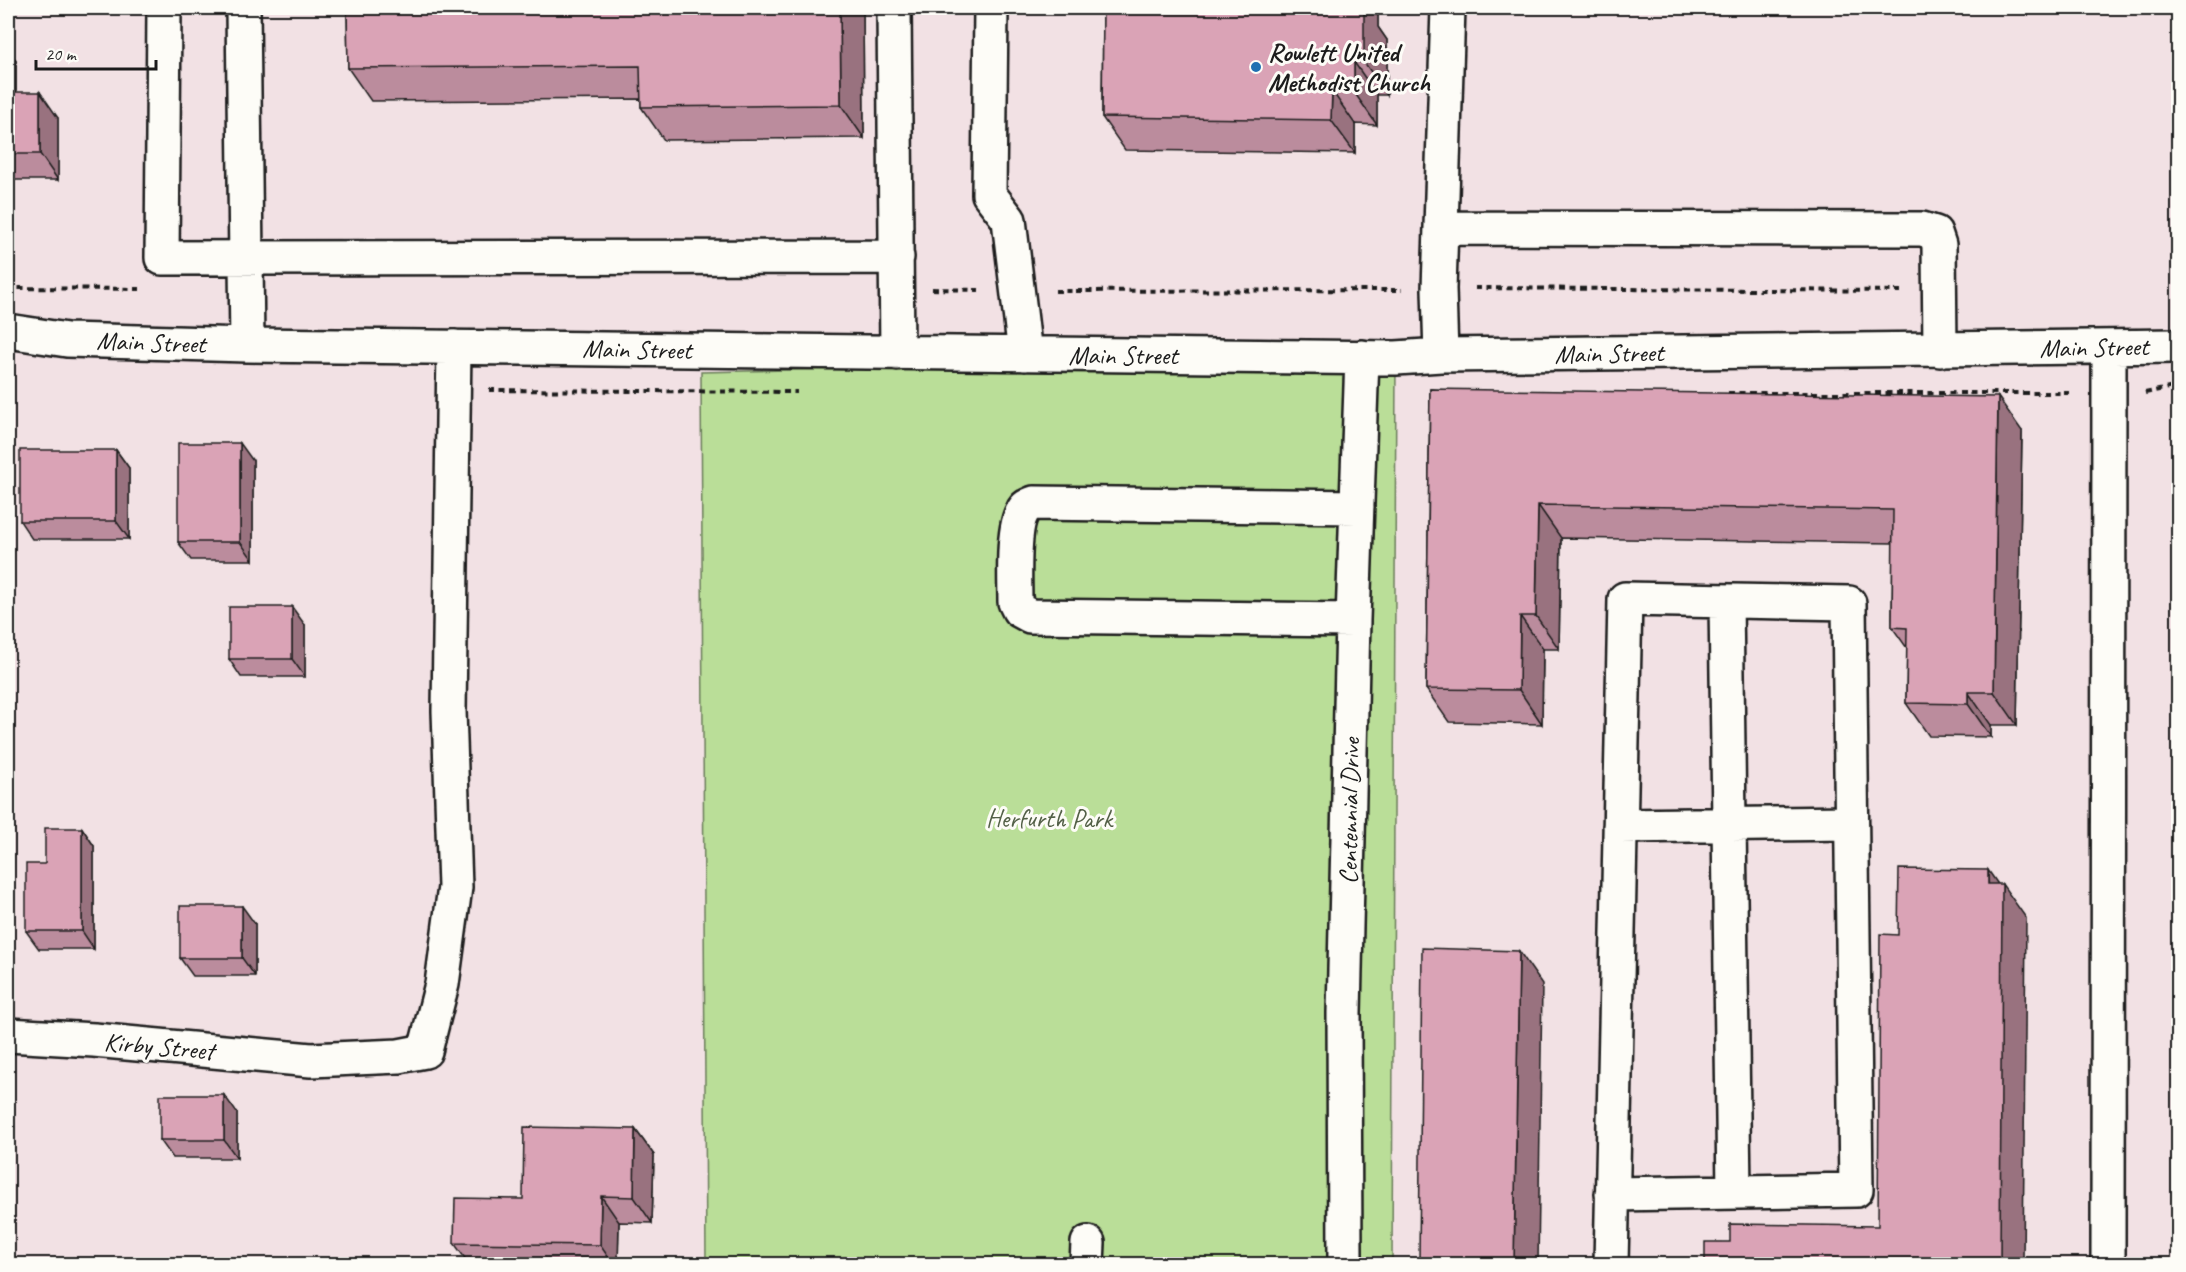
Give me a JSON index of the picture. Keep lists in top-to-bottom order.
{
  "streets": {
    "street": ["Main Street", "Centennial Drive", "Kirby Street"]
  },
  "crossings": [
    ["Main Street", "Centennial Drive"],
    ["Main Street", "Kirby Street"]
  ],
  "parks": ["Herfurth Park"],
  "places": ["Rowlett United Methodist Church"],
  "scale_bar": "20 m"
}
